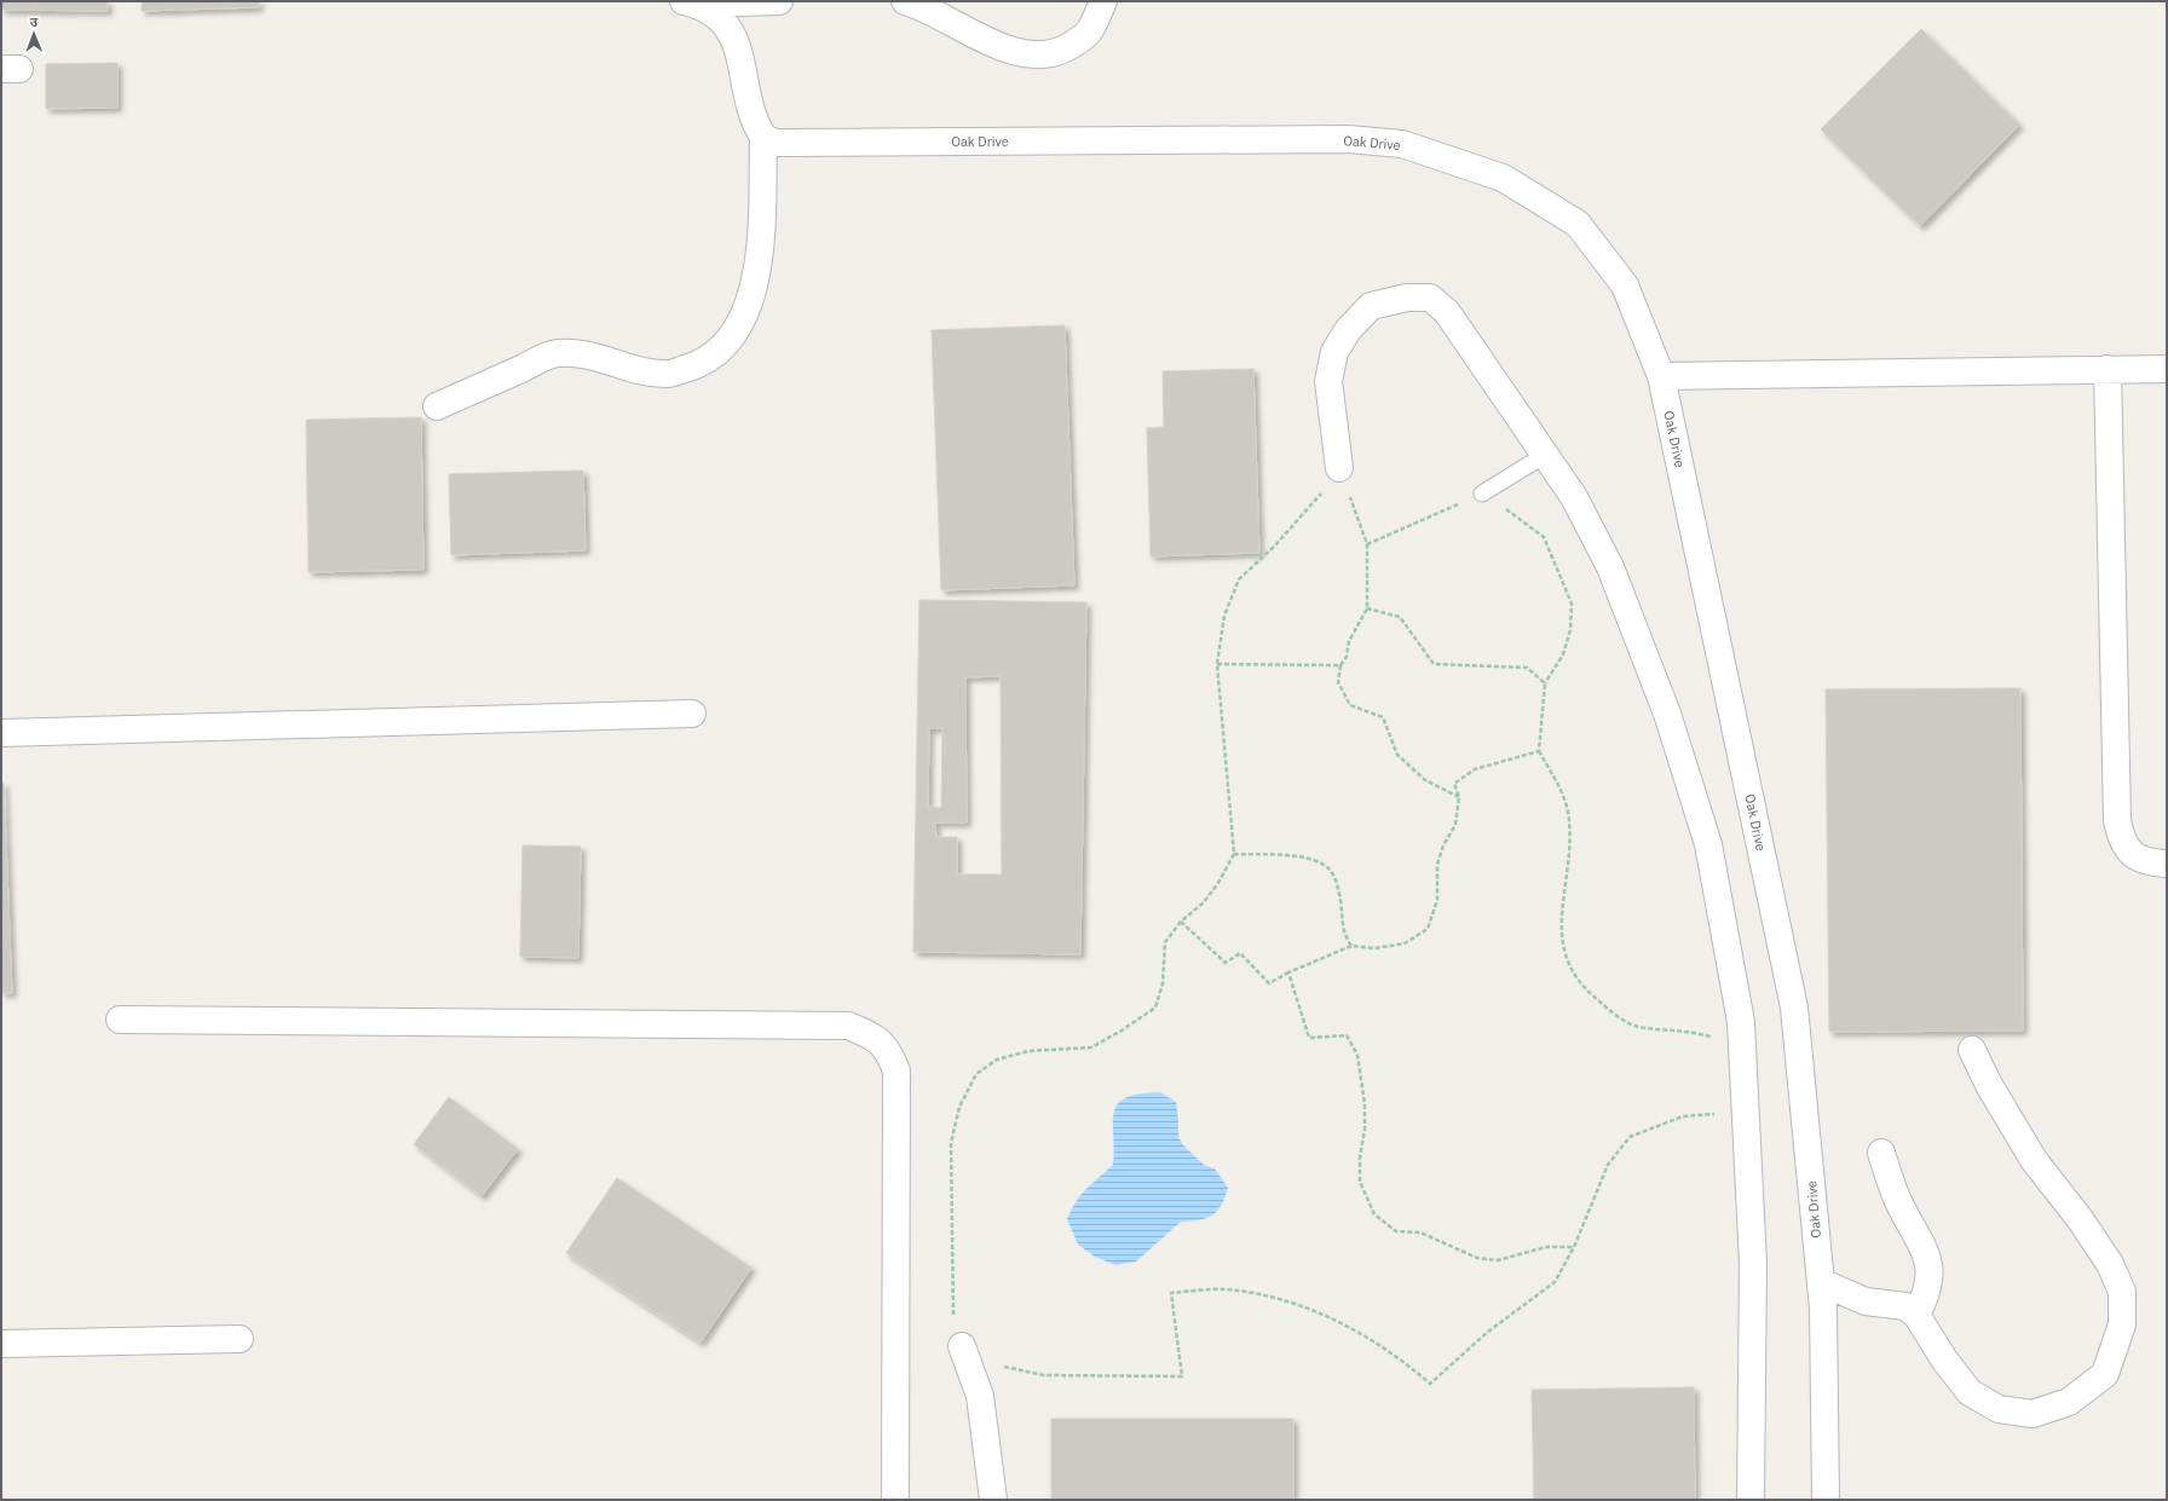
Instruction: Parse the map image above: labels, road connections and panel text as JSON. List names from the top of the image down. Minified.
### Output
{"streets":{"street":["Oak Drive"]},"north":"top"}
